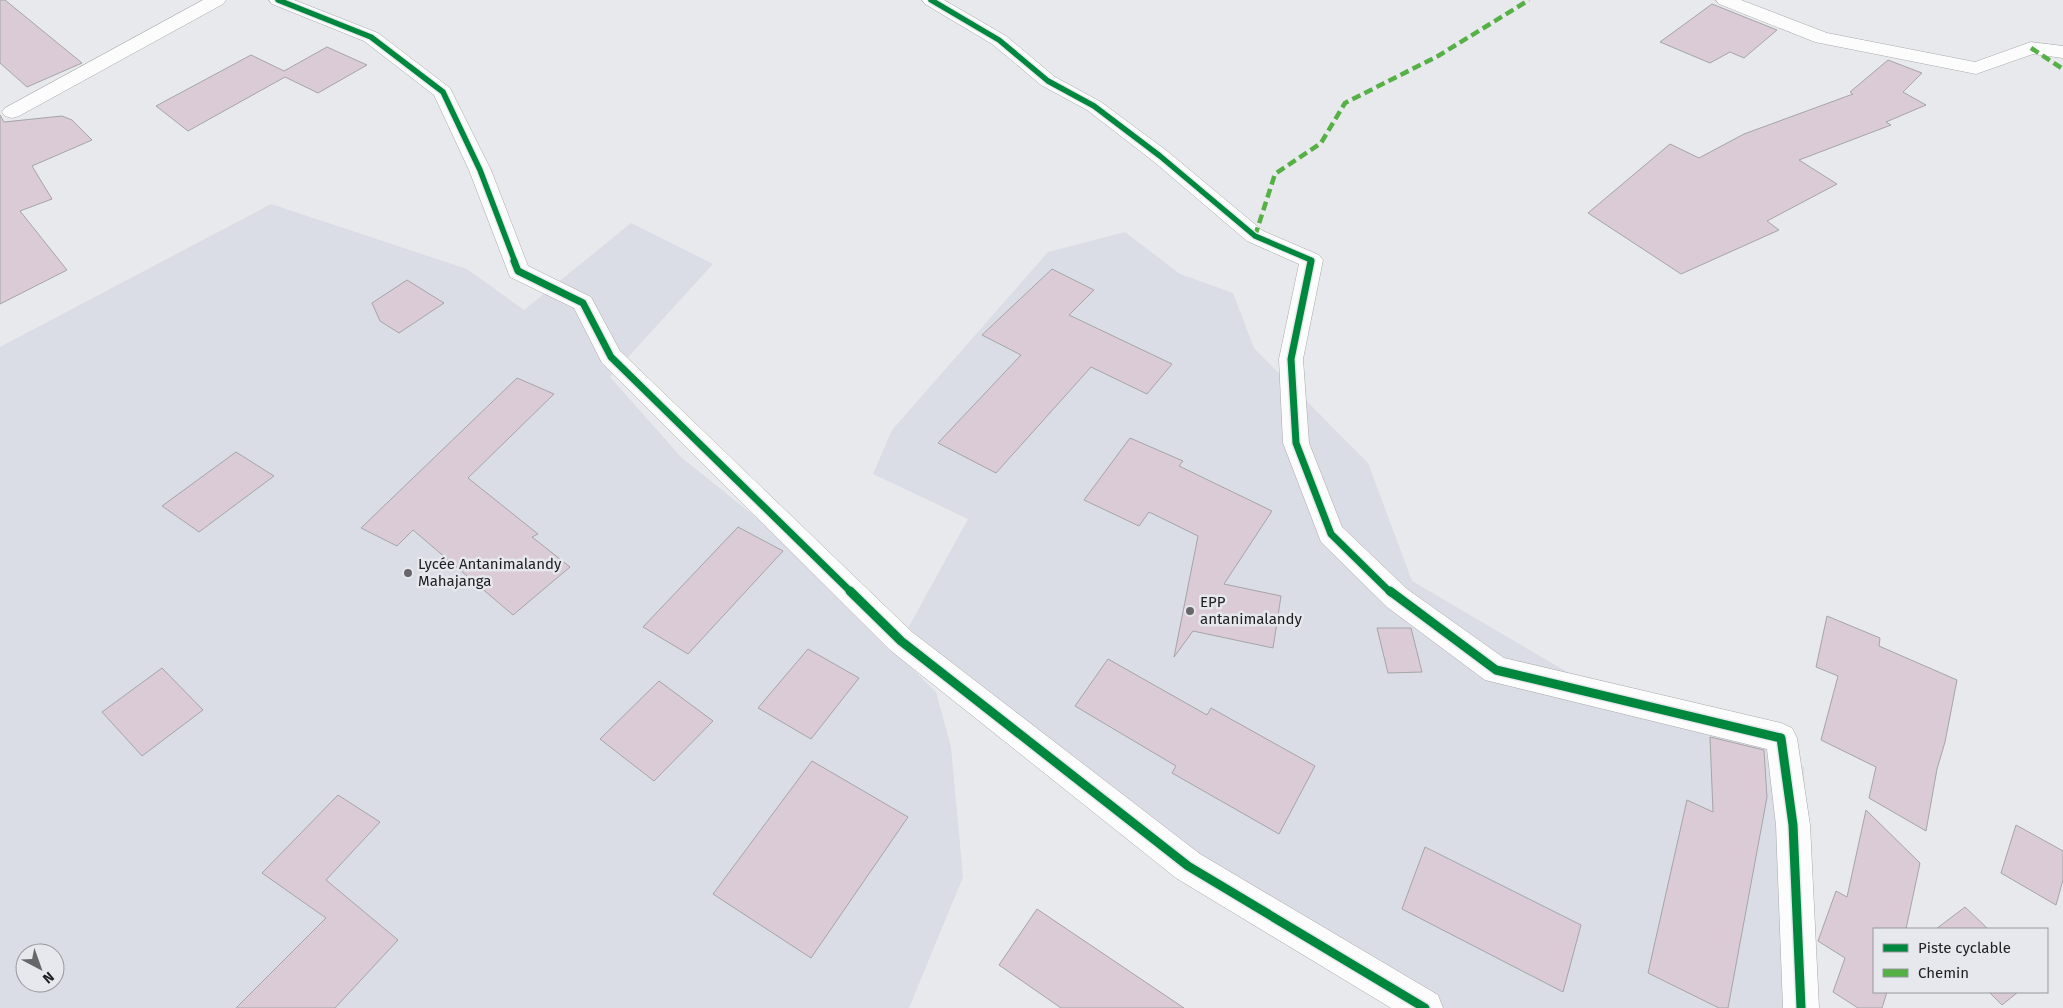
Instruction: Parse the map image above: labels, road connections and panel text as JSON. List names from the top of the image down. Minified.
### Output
{"places":["Lycée Antanimalandy Mahajanga","EPP antanimalandy"],"legend":["Piste cyclable","Chemin"],"north":"bottom right"}
